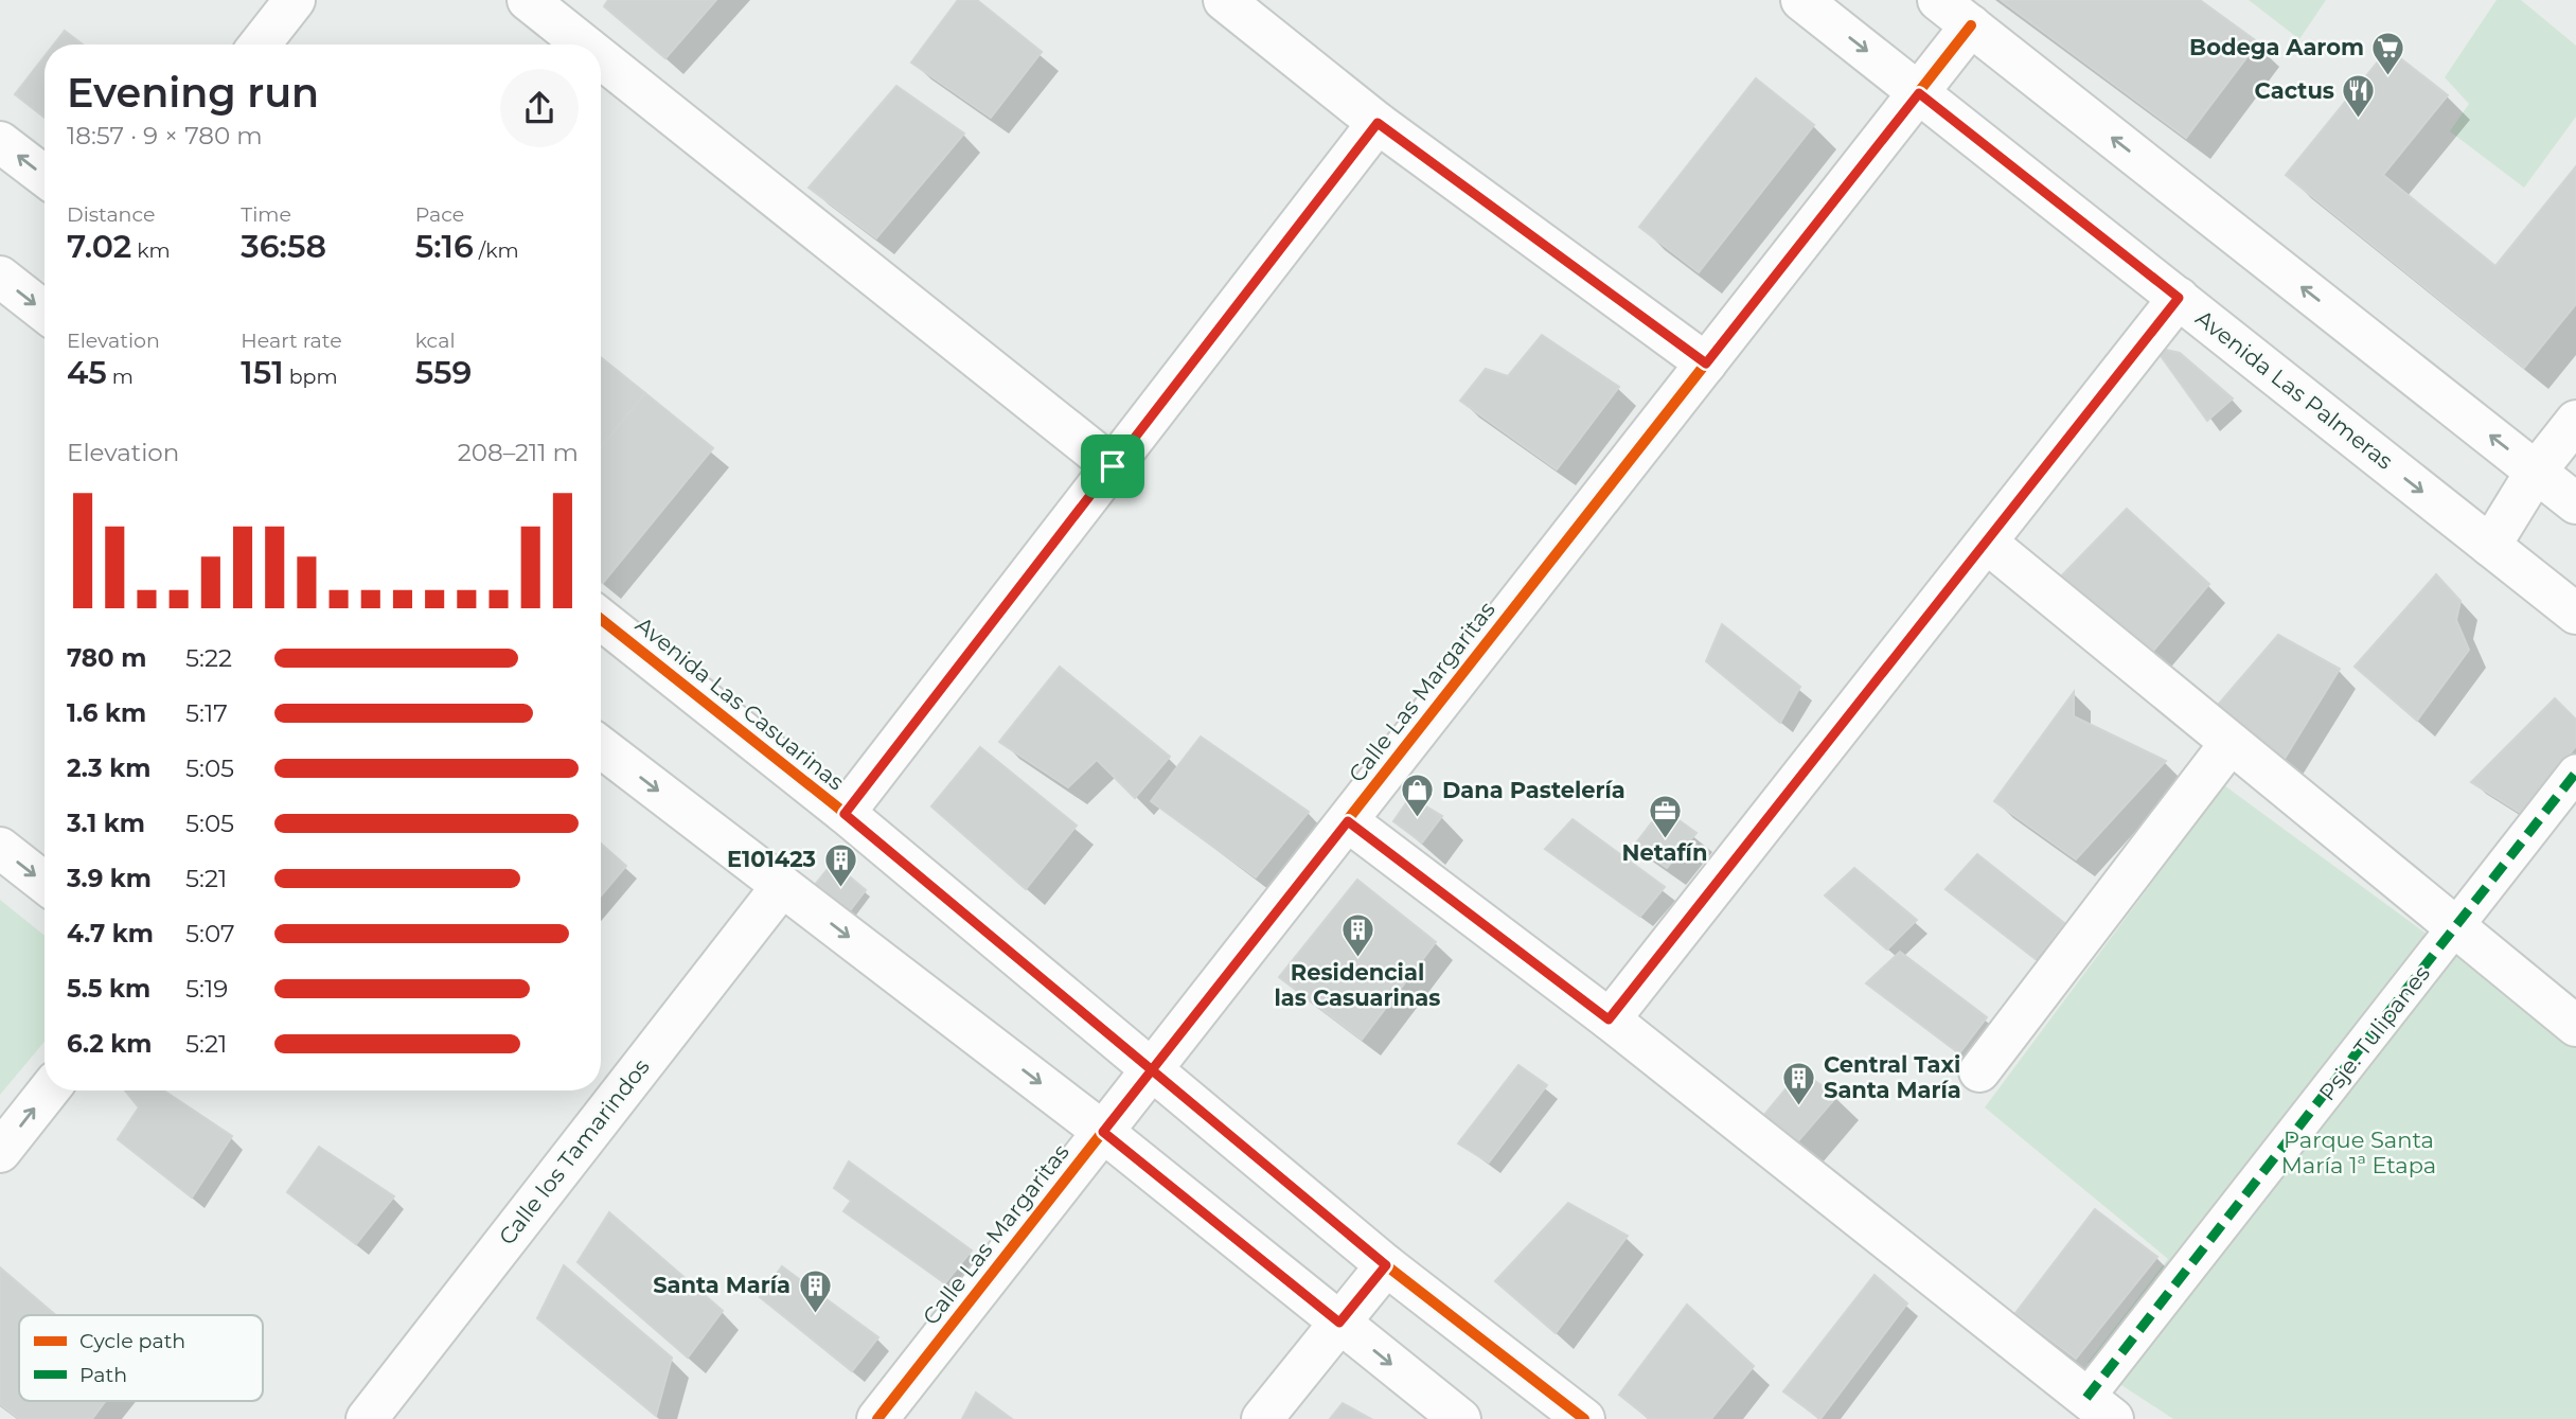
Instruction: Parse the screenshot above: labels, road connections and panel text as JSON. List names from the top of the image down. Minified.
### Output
{"streets":{"street":["Avenida Las Palmeras","Calle Las Margaritas","Avenida Las Casuarinas","Psje. Tulipanes","Calle los Tamarindos"]},"crossings":[["Avenida Las Palmeras","Calle Las Margaritas"],["Calle Las Margaritas","Avenida Las Casuarinas"]],"parks":["Parque Santa María 1ª Etapa"],"places":{"supermarket":["Bodega Aarom"],"restaurant":["Cactus"],"shop":["Dana Pastelería"],"office":["Netafín"],"building":["E101423","Residencial las Casuarinas","Central Taxi Santa María","Santa María"]},"legend":["Cycle path","Path"],"page":{"heading":["Evening run","18:57 · 9 × 780 m"],"stats":[["Distance","7.02 km"],["Time","36:58"],["Pace","5:16 /km"],["Elevation","45 m"],["Heart rate","151 bpm"],["kcal","559"]],"chart":["Elevation","208–211 m"],"list":[{"name":"780 m","note":"5:22"},{"name":"1.6 km","note":"5:17"},{"name":"2.3 km","note":"5:05"},{"name":"3.1 km","note":"5:05"},{"name":"3.9 km","note":"5:21"},{"name":"4.7 km","note":"5:07"},{"name":"5.5 km","note":"5:19"},{"name":"6.2 km","note":"5:21"}]}}
